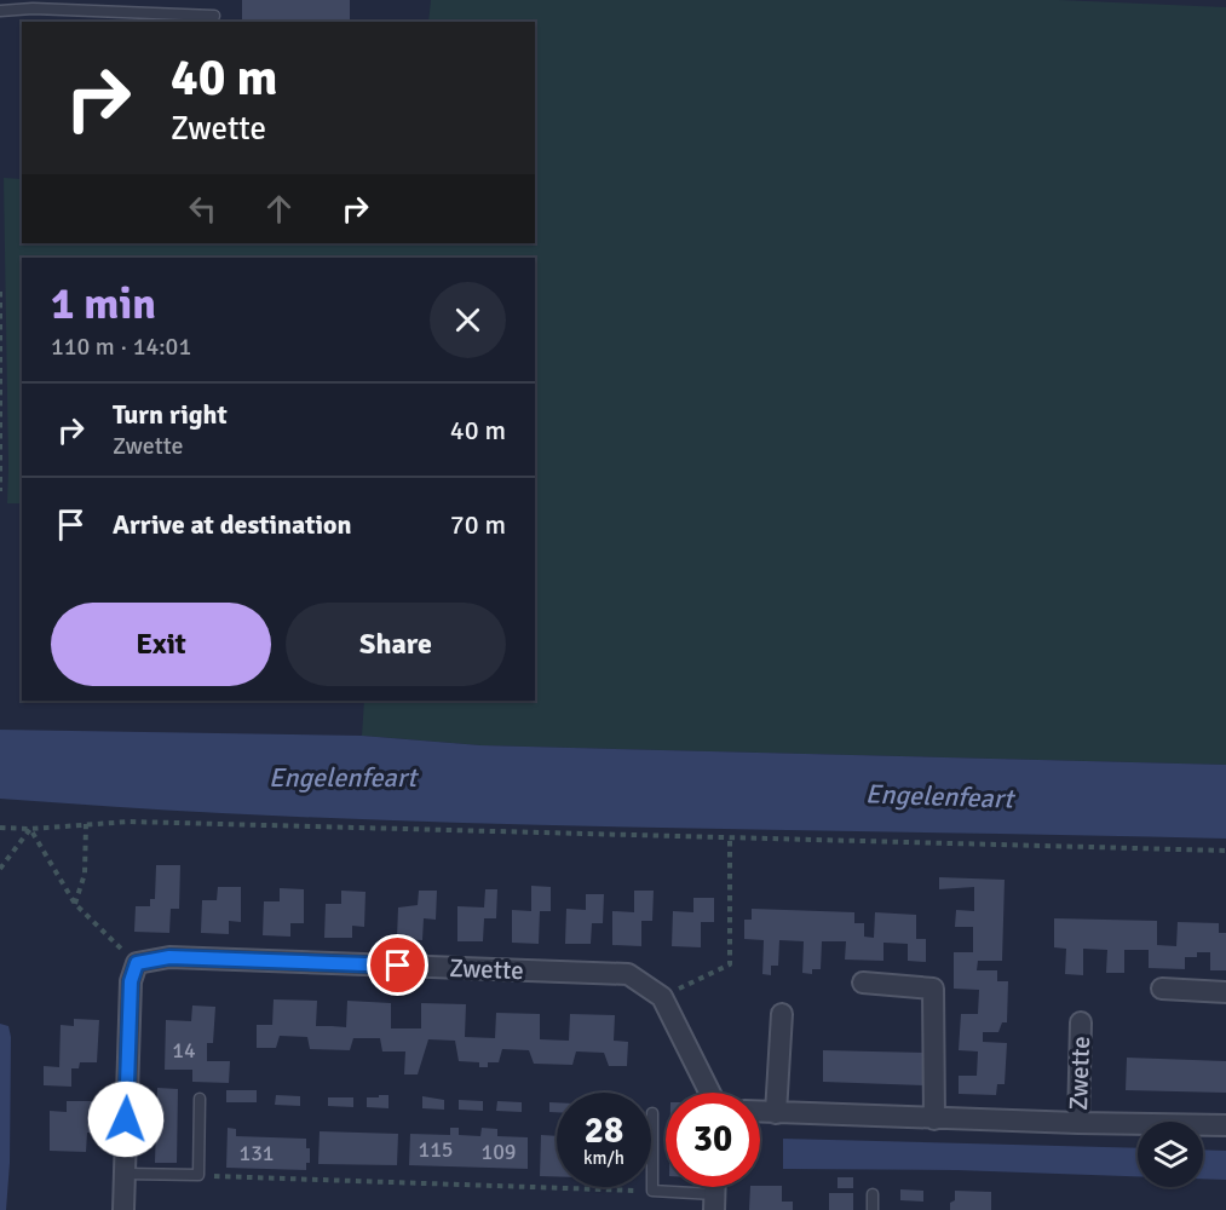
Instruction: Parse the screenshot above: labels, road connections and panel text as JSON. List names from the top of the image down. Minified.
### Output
{"streets":{"street":["Zwette"]},"water":["Engelenfeart"],"house_numbers":["14","115","109","131"],"page":{"turn":["40 m","Zwette"],"heading":["1 min","110 m · 14:01"],"list":[{"name":"Turn right","note":"Zwette","value":"40 m"},{"name":"Arrive at destination","value":"70 m"}],"buttons":["Exit","Share"],"speed":"28 km/h","limit":"30"}}
